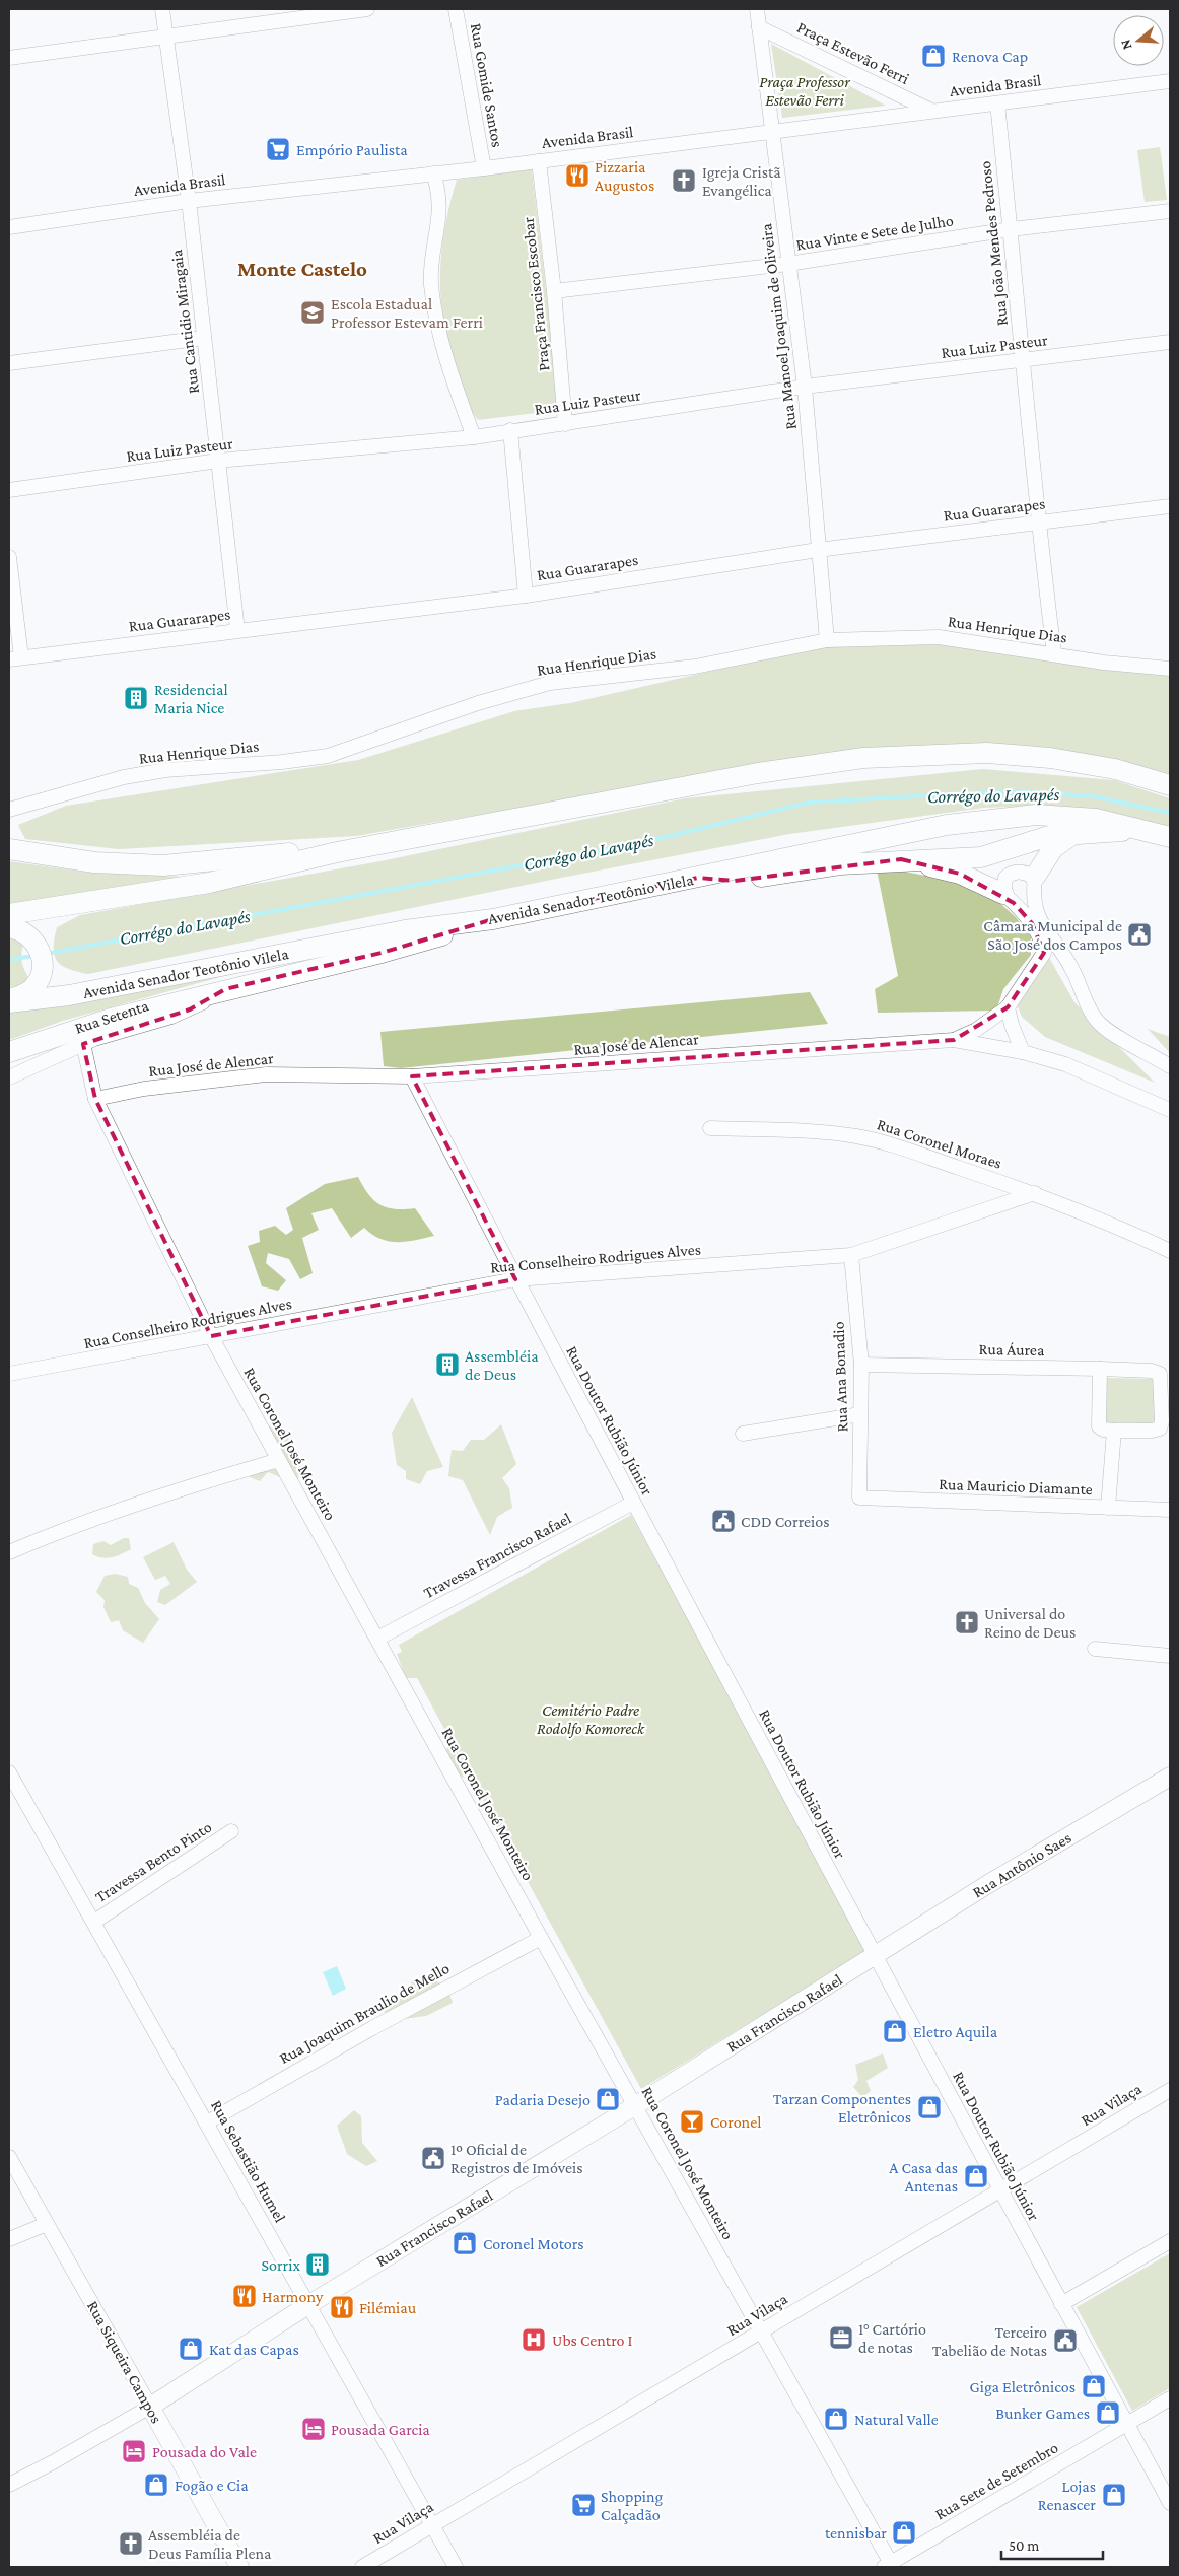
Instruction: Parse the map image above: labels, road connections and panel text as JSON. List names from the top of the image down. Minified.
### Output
{"streets":{"highway":["Avenida Senador Teotônio Vilela"],"main road":["Rua Antônio Saes","Rua Francisco Rafael","Rua Siqueira Campos"],"street":["Praça Estevão Ferri","Rua Gomide Santos","Avenida Brasil","Rua Vinte e Sete de Julho","Rua João Mendes Pedroso","Praça Francisco Escobar","Rua Cantidio Miragaia","Rua Manoel Joaquim de Oliveira","Rua Luiz Pasteur","Rua Guararapes","Rua Henrique Dias","Rua Setenta","Rua José de Alencar","Rua Coronel Moraes","Rua Conselheiro Rodrigues Alves","Rua Áurea","Rua Ana Bonadio","Rua Doutor Rubião Júnior","Rua Coronel José Monteiro","Rua Mauricio Diamante","Travessa Francisco Rafael","Travessa Bento Pinto","Rua Joaquim Braulio de Mello","Rua Vilaça","Rua Sebastião Humel","Rua Sete de Setembro"]},"crossings":[["Praça Estevão Ferri","Avenida Brasil"],["Praça Estevão Ferri","Rua Manoel Joaquim de Oliveira"],["Rua Gomide Santos","Avenida Brasil"],["Avenida Brasil","Rua João Mendes Pedroso"],["Avenida Brasil","Praça Francisco Escobar"],["Avenida Brasil","Rua Cantidio Miragaia"],["Avenida Brasil","Rua Manoel Joaquim de Oliveira"],["Rua Vinte e Sete de Julho","Rua João Mendes Pedroso"],["Rua Vinte e Sete de Julho","Praça Francisco Escobar"],["Rua Vinte e Sete de Julho","Rua Manoel Joaquim de Oliveira"],["Rua João Mendes Pedroso","Rua Luiz Pasteur"],["Rua João Mendes Pedroso","Rua Guararapes"],["Rua João Mendes Pedroso","Rua Henrique Dias"],["Praça Francisco Escobar","Rua Luiz Pasteur"],["Rua Cantidio Miragaia","Rua Luiz Pasteur"],["Rua Cantidio Miragaia","Rua Guararapes"],["Rua Manoel Joaquim de Oliveira","Rua Luiz Pasteur"],["Rua Manoel Joaquim de Oliveira","Rua Guararapes"],["Rua Manoel Joaquim de Oliveira","Rua Henrique Dias"],["Rua Setenta","Rua Coronel José Monteiro"],["Rua José de Alencar","Rua Doutor Rubião Júnior"],["Rua José de Alencar","Rua Coronel José Monteiro"],["Rua Coronel Moraes","Rua Conselheiro Rodrigues Alves"],["Rua Conselheiro Rodrigues Alves","Rua Ana Bonadio"],["Rua Conselheiro Rodrigues Alves","Rua Doutor Rubião Júnior"],["Rua Conselheiro Rodrigues Alves","Rua Coronel José Monteiro"],["Rua Áurea","Rua Ana Bonadio"],["Rua Ana Bonadio","Rua Mauricio Diamante"],["Rua Doutor Rubião Júnior","Travessa Francisco Rafael"],["Rua Doutor Rubião Júnior","Rua Antônio Saes"],["Rua Doutor Rubião Júnior","Rua Francisco Rafael"],["Rua Doutor Rubião Júnior","Rua Vilaça"],["Rua Doutor Rubião Júnior","Rua Sete de Setembro"],["Rua Coronel José Monteiro","Travessa Francisco Rafael"],["Rua Coronel José Monteiro","Rua Joaquim Braulio de Mello"],["Rua Coronel José Monteiro","Rua Francisco Rafael"],["Rua Coronel José Monteiro","Rua Vilaça"],["Rua Coronel José Monteiro","Rua Sete de Setembro"],["Travessa Bento Pinto","Rua Sebastião Humel"],["Rua Antônio Saes","Rua Francisco Rafael"],["Rua Joaquim Braulio de Mello","Rua Sebastião Humel"],["Rua Francisco Rafael","Rua Sebastião Humel"],["Rua Francisco Rafael","Rua Siqueira Campos"],["Rua Vilaça","Rua Sebastião Humel"]],"districts":["Monte Castelo"],"water":["Corrégo do Lavapés"],"parks":["Praça Professor Estevão Ferri","Cemitério Padre Rodolfo Komoreck"],"places":{"shop":["Renova Cap","Eletro Aquila","Padaria Desejo","Tarzan Componentes Eletrônicos","A Casa das Antenas","Coronel Motors","Kat das Capas","Giga Eletrônicos","Bunker Games","Natural Valle","Fogão e Cia","Lojas Renascer","tennisbar"],"supermarket":["Empório Paulista","Shopping Calçadão"],"restaurant":["Pizzaria Augustos","Harmony","Filémiau"],"church":["Igreja Cristã Evangélica","Universal do Reino de Deus","Assembléia de Deus Família Plena"],"school or university":["Escola Estadual Professor Estevam Ferri"],"building":["Residencial Maria Nice","Assembléia de Deus","Sorrix"],"public building":["Câmara Municipal de São José dos Campos","CDD Correios","1º Oficial de Registros de Imóveis","Terceiro Tabelião de Notas"],"bar":["Coronel"],"office":["1° Cartório de notas"],"hospital":["Ubs Centro I"],"hotel":["Pousada Garcia","Pousada do Vale"]},"scale_bar":"50 m","north":"left"}
